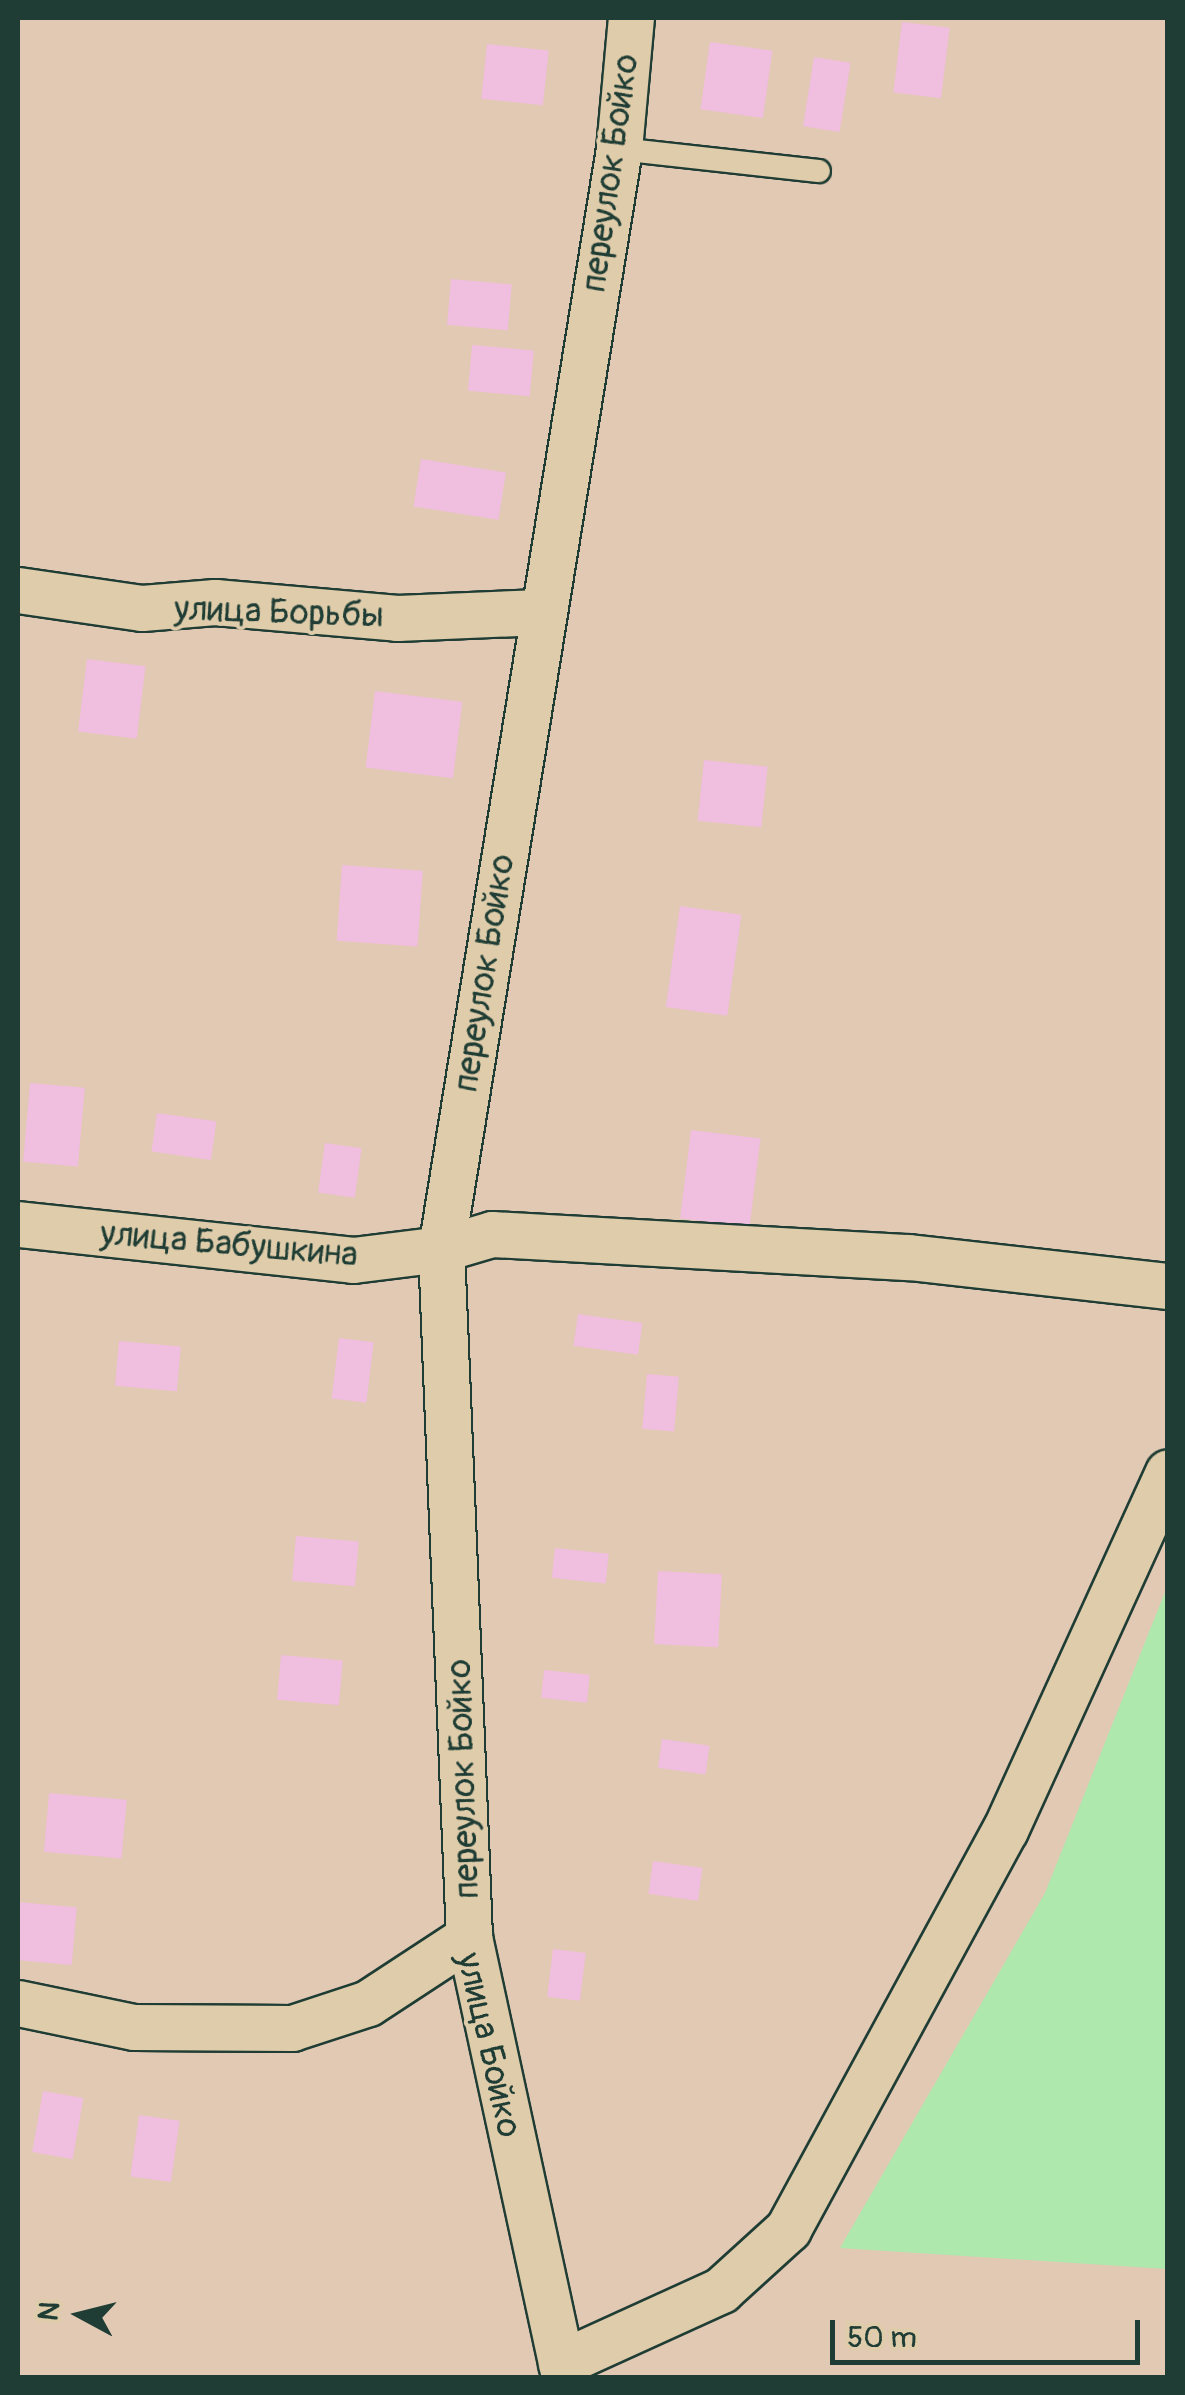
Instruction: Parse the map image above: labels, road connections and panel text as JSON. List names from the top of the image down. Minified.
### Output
{"streets":{"street":["переулок Бойко","улица Борьбы","улица Бабушкина","улица Бойко"]},"crossings":[["переулок Бойко","улица Борьбы"],["переулок Бойко","улица Бабушкина"],["переулок Бойко","улица Бойко"]],"scale_bar":"50 m","north":"left"}
